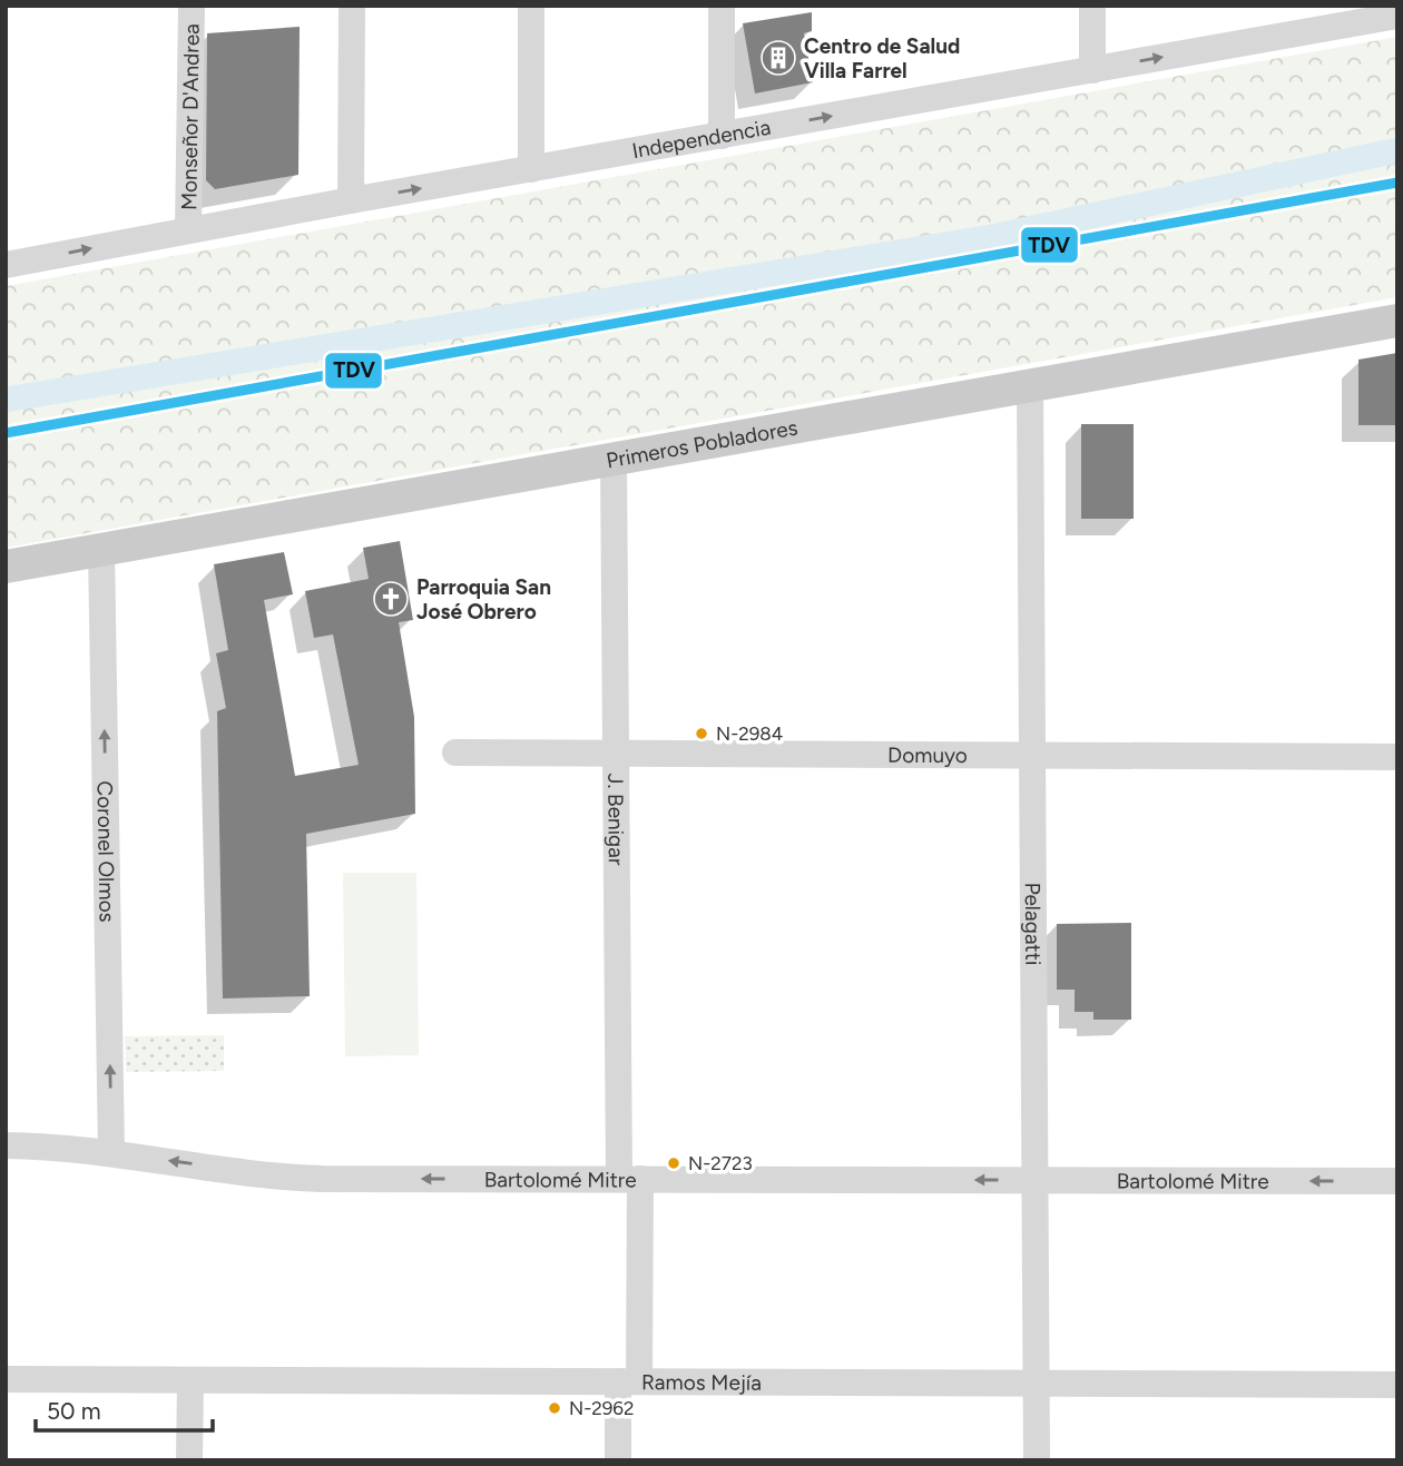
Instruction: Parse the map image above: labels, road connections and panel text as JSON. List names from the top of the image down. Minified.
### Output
{"streets":{"main road":["Primeros Pobladores"],"street":["Monseñor D'Andrea","Independencia","Domuyo","J. Benigar","Coronel Olmos","Pelagatti","Bartolomé Mitre","Ramos Mejía"]},"crossings":[["Monseñor D'Andrea","Independencia"],["Primeros Pobladores","J. Benigar"],["Primeros Pobladores","Coronel Olmos"],["Primeros Pobladores","Pelagatti"],["Domuyo","J. Benigar"],["Domuyo","Pelagatti"],["J. Benigar","Bartolomé Mitre"],["J. Benigar","Ramos Mejía"],["Coronel Olmos","Bartolomé Mitre"],["Pelagatti","Bartolomé Mitre"],["Pelagatti","Ramos Mejía"]],"one_way":["Independencia","Coronel Olmos","Bartolomé Mitre"],"places":{"building":["Centro de Salud Villa Farrel"],"church":["Parroquia San José Obrero"],"other":["N-2984","N-2723","N-2962"]},"lines":["transit line TDV"],"scale_bar":"50 m"}
